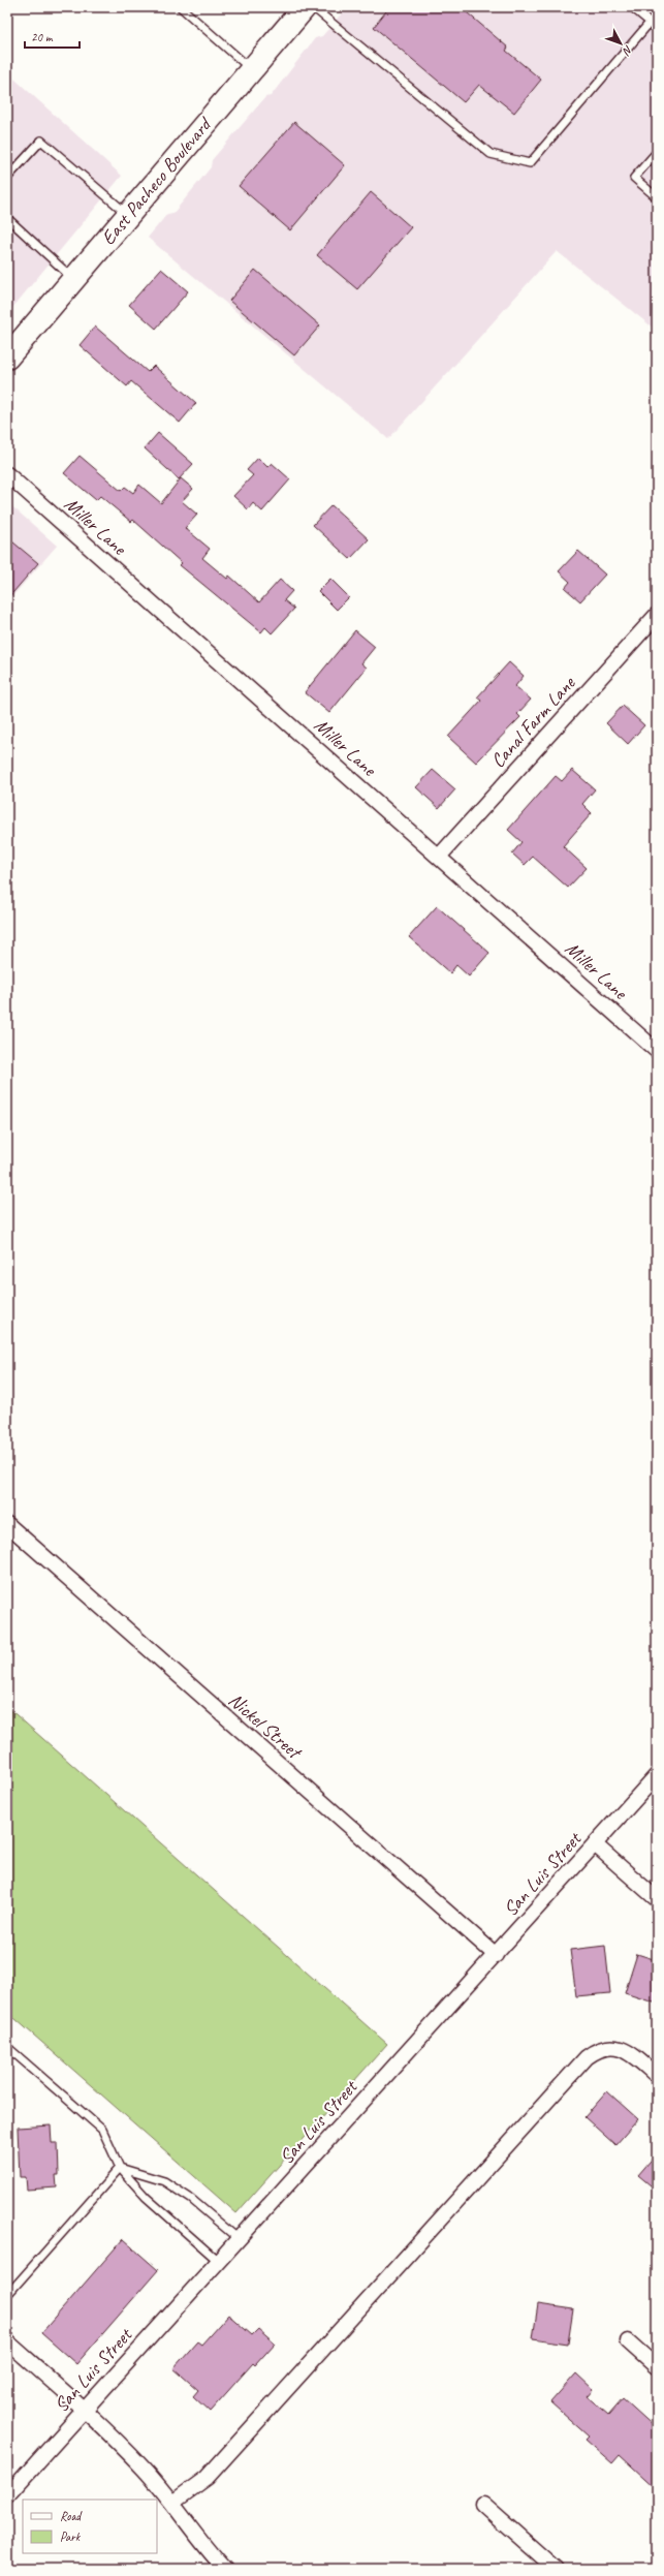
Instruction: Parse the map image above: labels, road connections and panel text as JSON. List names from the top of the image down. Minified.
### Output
{"streets":{"highway":["East Pacheco Boulevard"],"street":["Miller Lane","Canal Farm Lane","Nickel Street","San Luis Street"]},"crossings":[["Miller Lane","Canal Farm Lane"],["Nickel Street","San Luis Street"]],"legend":["Road","Park"],"scale_bar":"20 m","north":"bottom right"}
